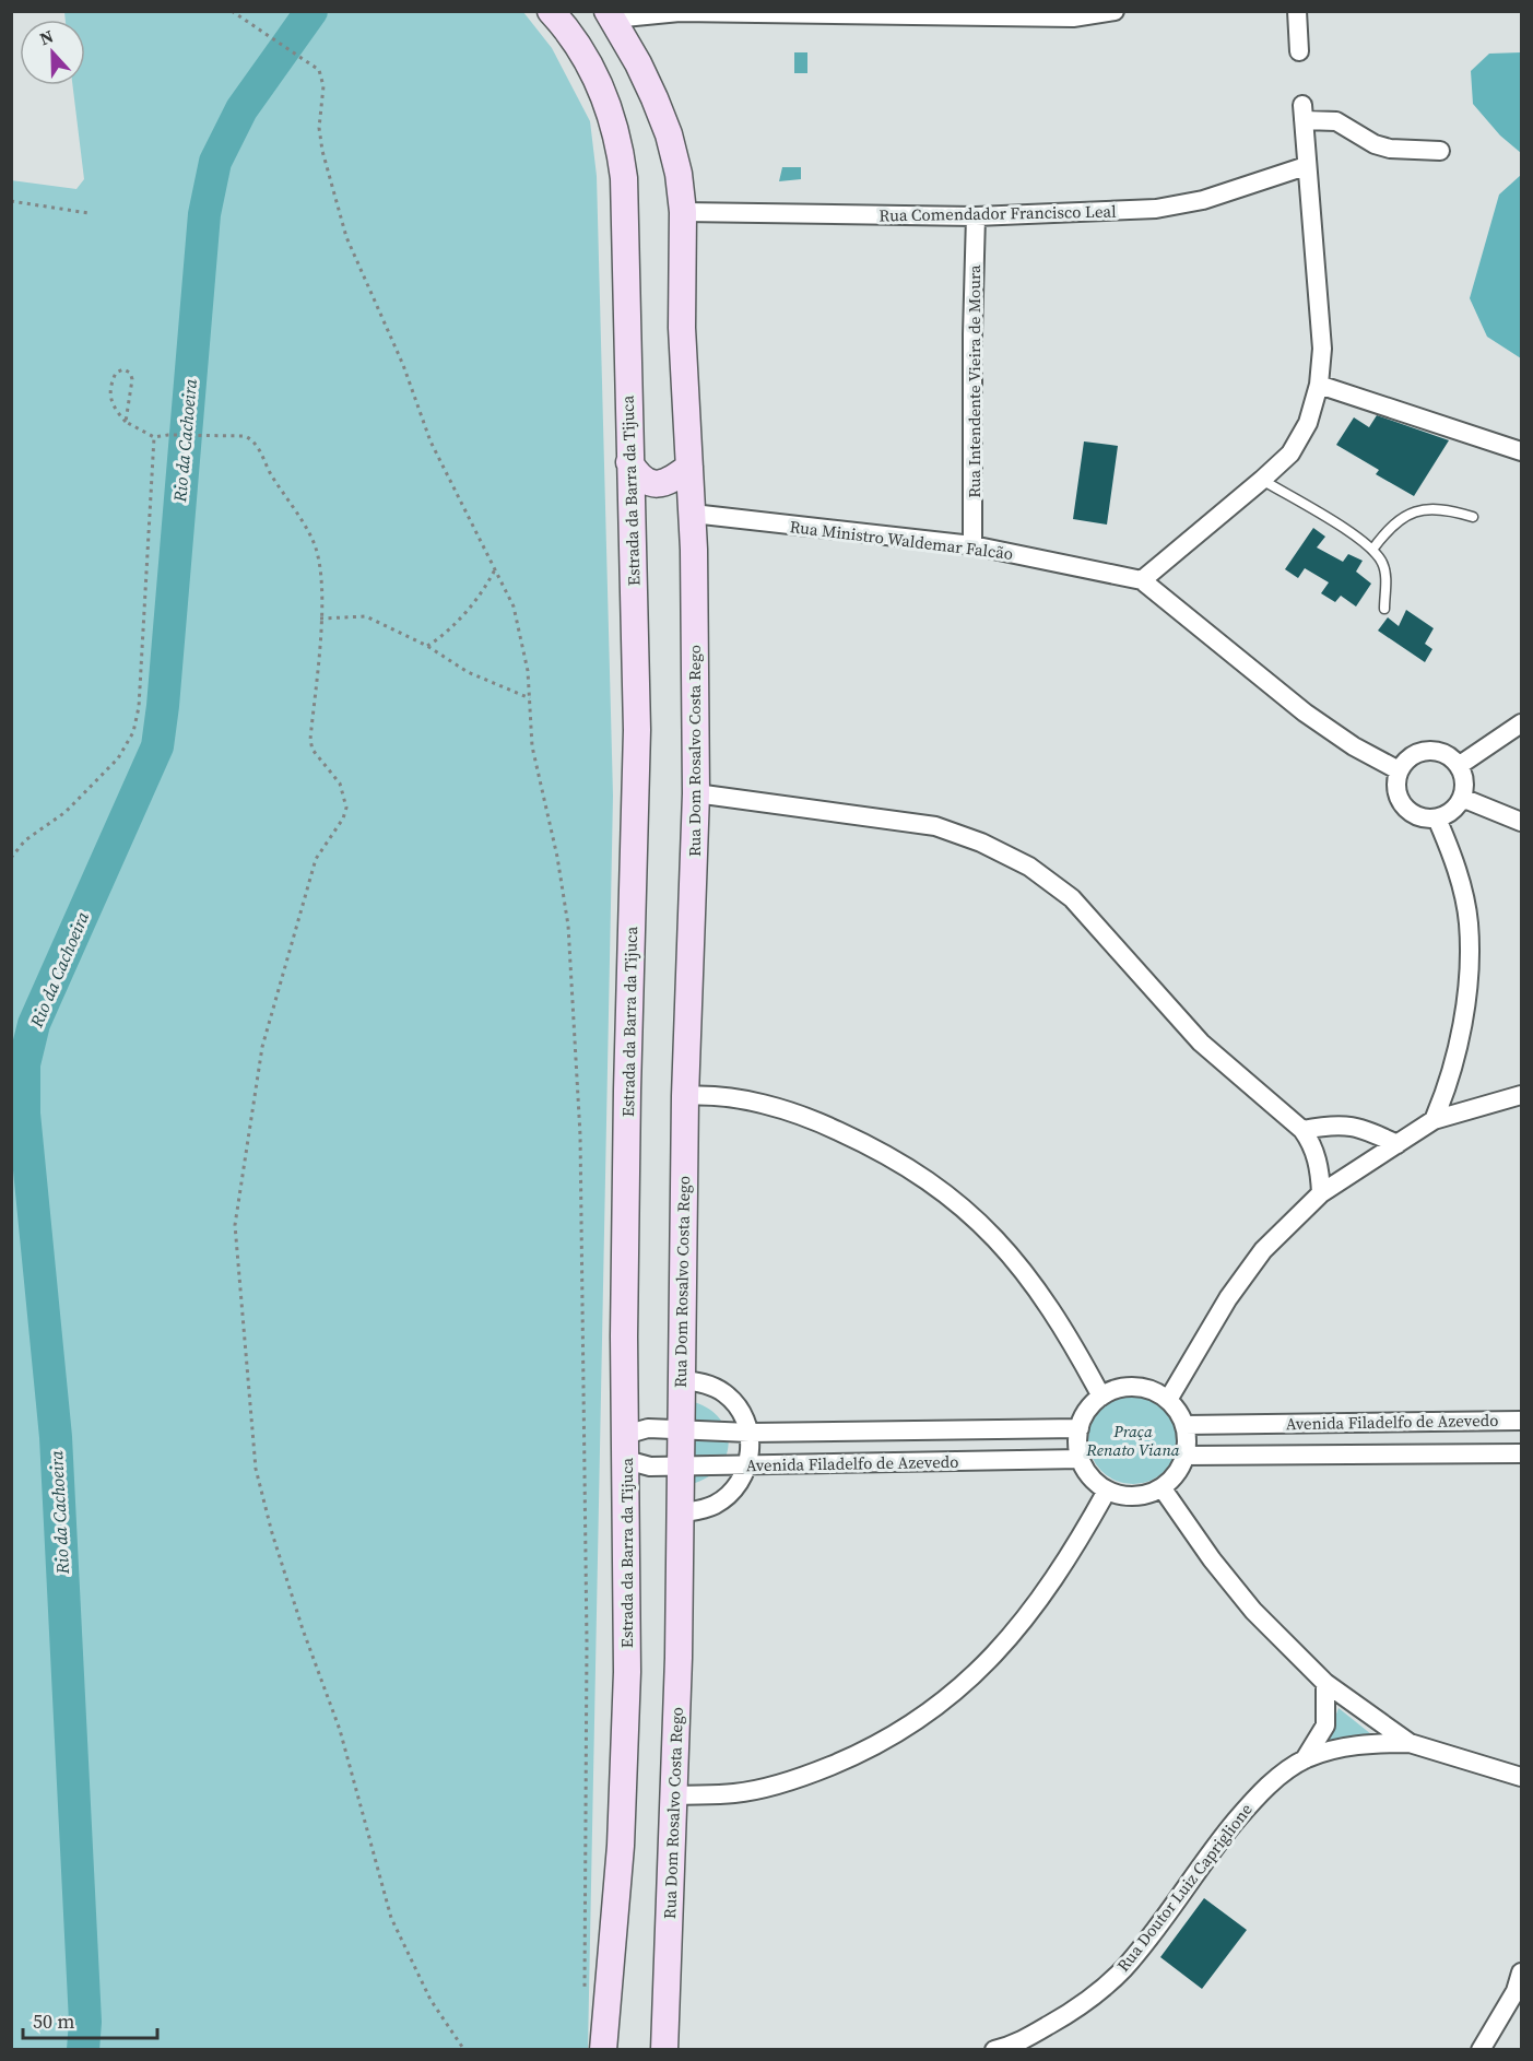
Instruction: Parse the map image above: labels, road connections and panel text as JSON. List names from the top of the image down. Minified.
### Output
{"streets":{"main road":["Estrada da Barra da Tijuca","Rua Dom Rosalvo Costa Rego"],"street":["Rua Comendador Francisco Leal","Rua Intendente Vieira de Moura","Rua Ministro Waldemar Falcão","Avenida Filadelfo de Azevedo","Rua Doutor Luiz Capriglione"]},"crossings":[["Rua Comendador Francisco Leal","Rua Intendente Vieira de Moura"],["Rua Intendente Vieira de Moura","Rua Ministro Waldemar Falcão"],["Estrada da Barra da Tijuca","Avenida Filadelfo de Azevedo"],["Rua Ministro Waldemar Falcão","Rua Dom Rosalvo Costa Rego"],["Rua Dom Rosalvo Costa Rego","Avenida Filadelfo de Azevedo"]],"water":["Rio da Cachoeira"],"parks":["Praça Renato Viana"],"scale_bar":"50 m","north":"top"}
